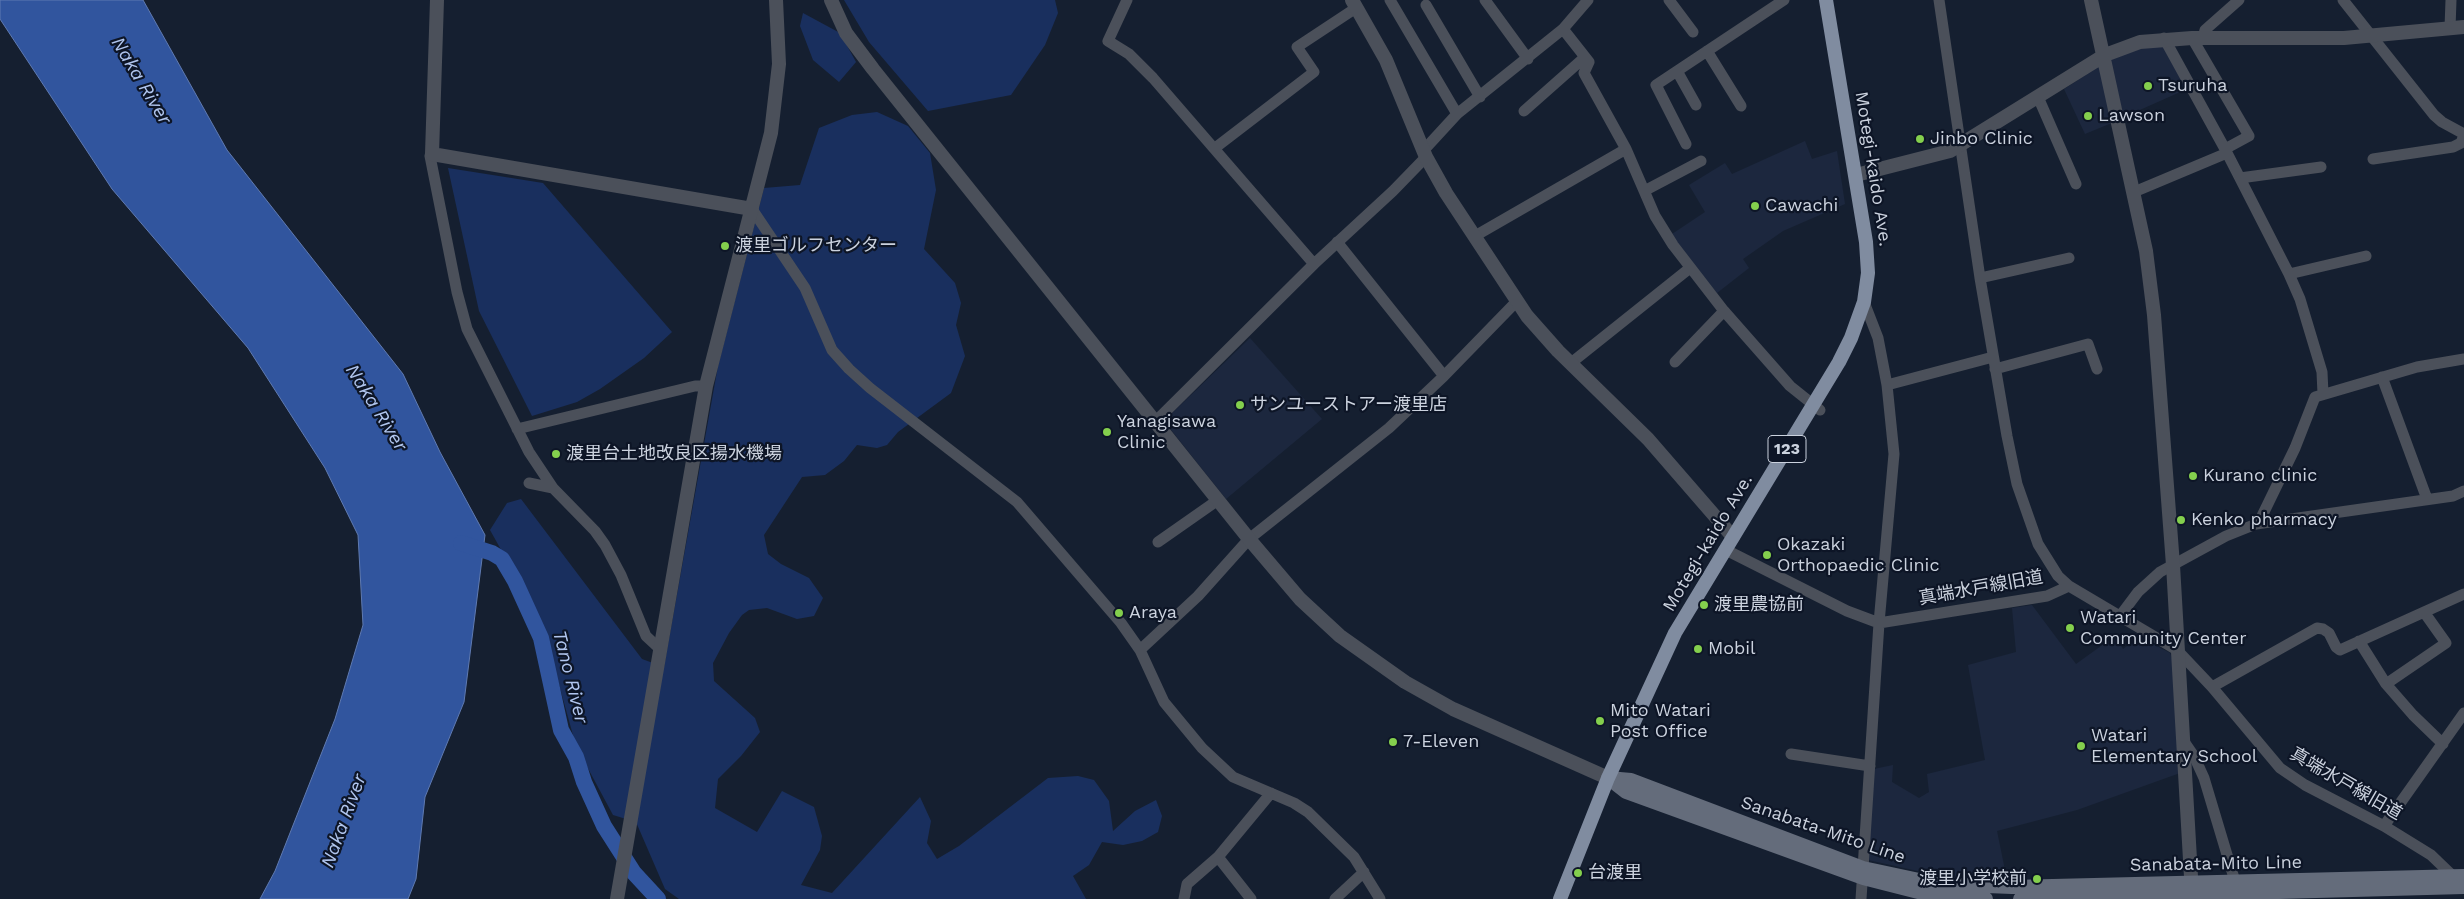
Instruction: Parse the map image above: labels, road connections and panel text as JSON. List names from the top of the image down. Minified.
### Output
{"streets":{"highway":["Motegi-kaido Ave.","123"],"main road":["Sanabata-Mito Line"],"street":["真端水戸線旧道"]},"crossings":[["Motegi-kaido Ave.","真端水戸線旧道"],["Motegi-kaido Ave.","Sanabata-Mito Line"],["真端水戸線旧道","Sanabata-Mito Line"]],"water":["Naka River","Tano River"],"places":["Tsuruha","Lawson","Jinbo Clinic","Cawachi","渡里ゴルフセンター","サンユーストアー渡里店","Yanagisawa Clinic","渡里台土地改良区揚水機場","Kurano clinic","Kenko pharmacy","Okazaki Orthopaedic Clinic","渡里農協前","Araya","Watari Community Center","Mobil","Mito Watari Post Office","7-Eleven","Watari Elementary School","台渡里","渡里小学校前"]}
